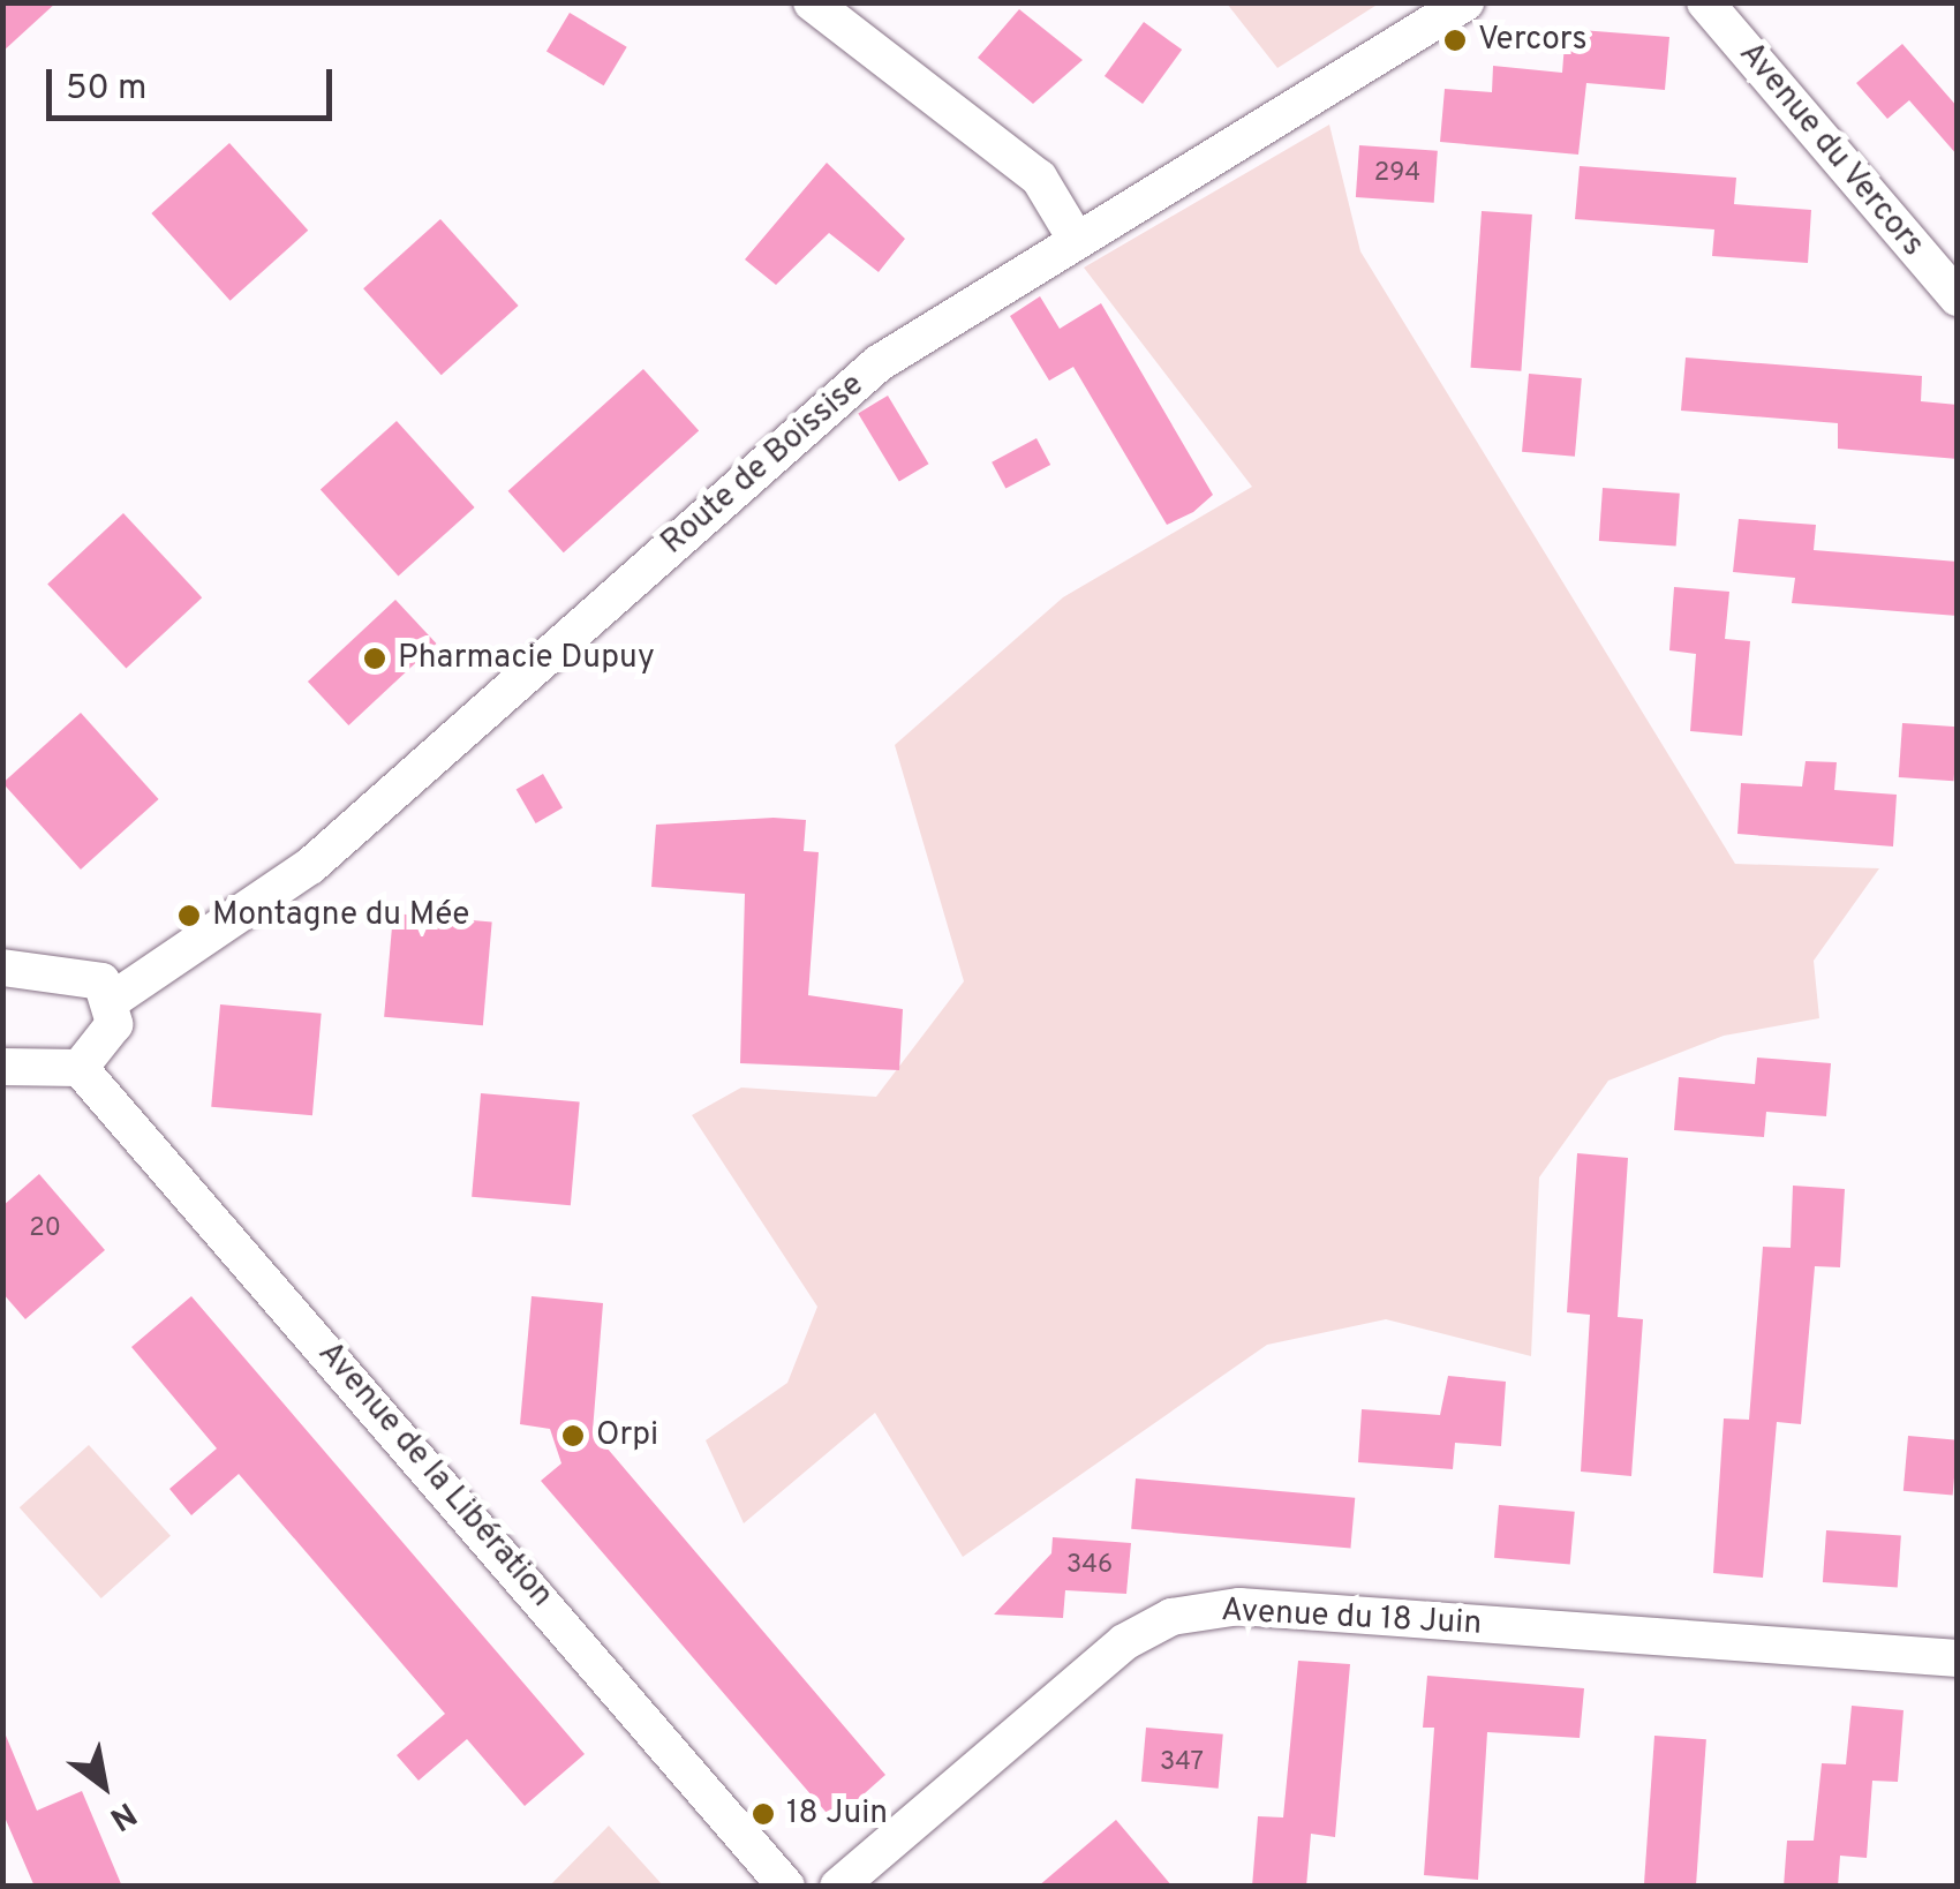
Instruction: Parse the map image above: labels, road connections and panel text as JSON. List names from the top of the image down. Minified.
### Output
{"streets":{"street":["Avenue du Vercors","Route de Boissise","Avenue de la Libération","Avenue du 18 Juin"]},"places":["Vercors","Pharmacie Dupuy","Montagne du Mée","Orpi","18 Juin"],"house_numbers":["294","20","346","347"],"scale_bar":"50 m","north":"bottom right"}
